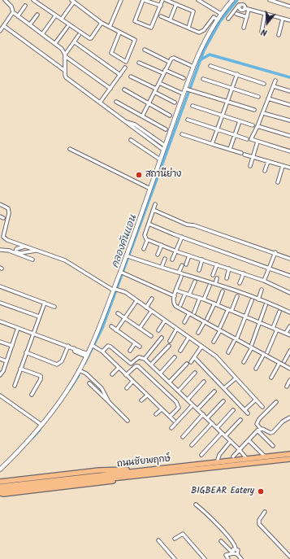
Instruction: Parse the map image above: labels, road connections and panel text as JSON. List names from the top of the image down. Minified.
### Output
{"streets":{"main road":["ถนนชัยพฤกษ์"]},"water":["คลองคันแอน"],"places":["สถานีย่าง","BIGBEAR Eatery"],"north":"bottom"}
